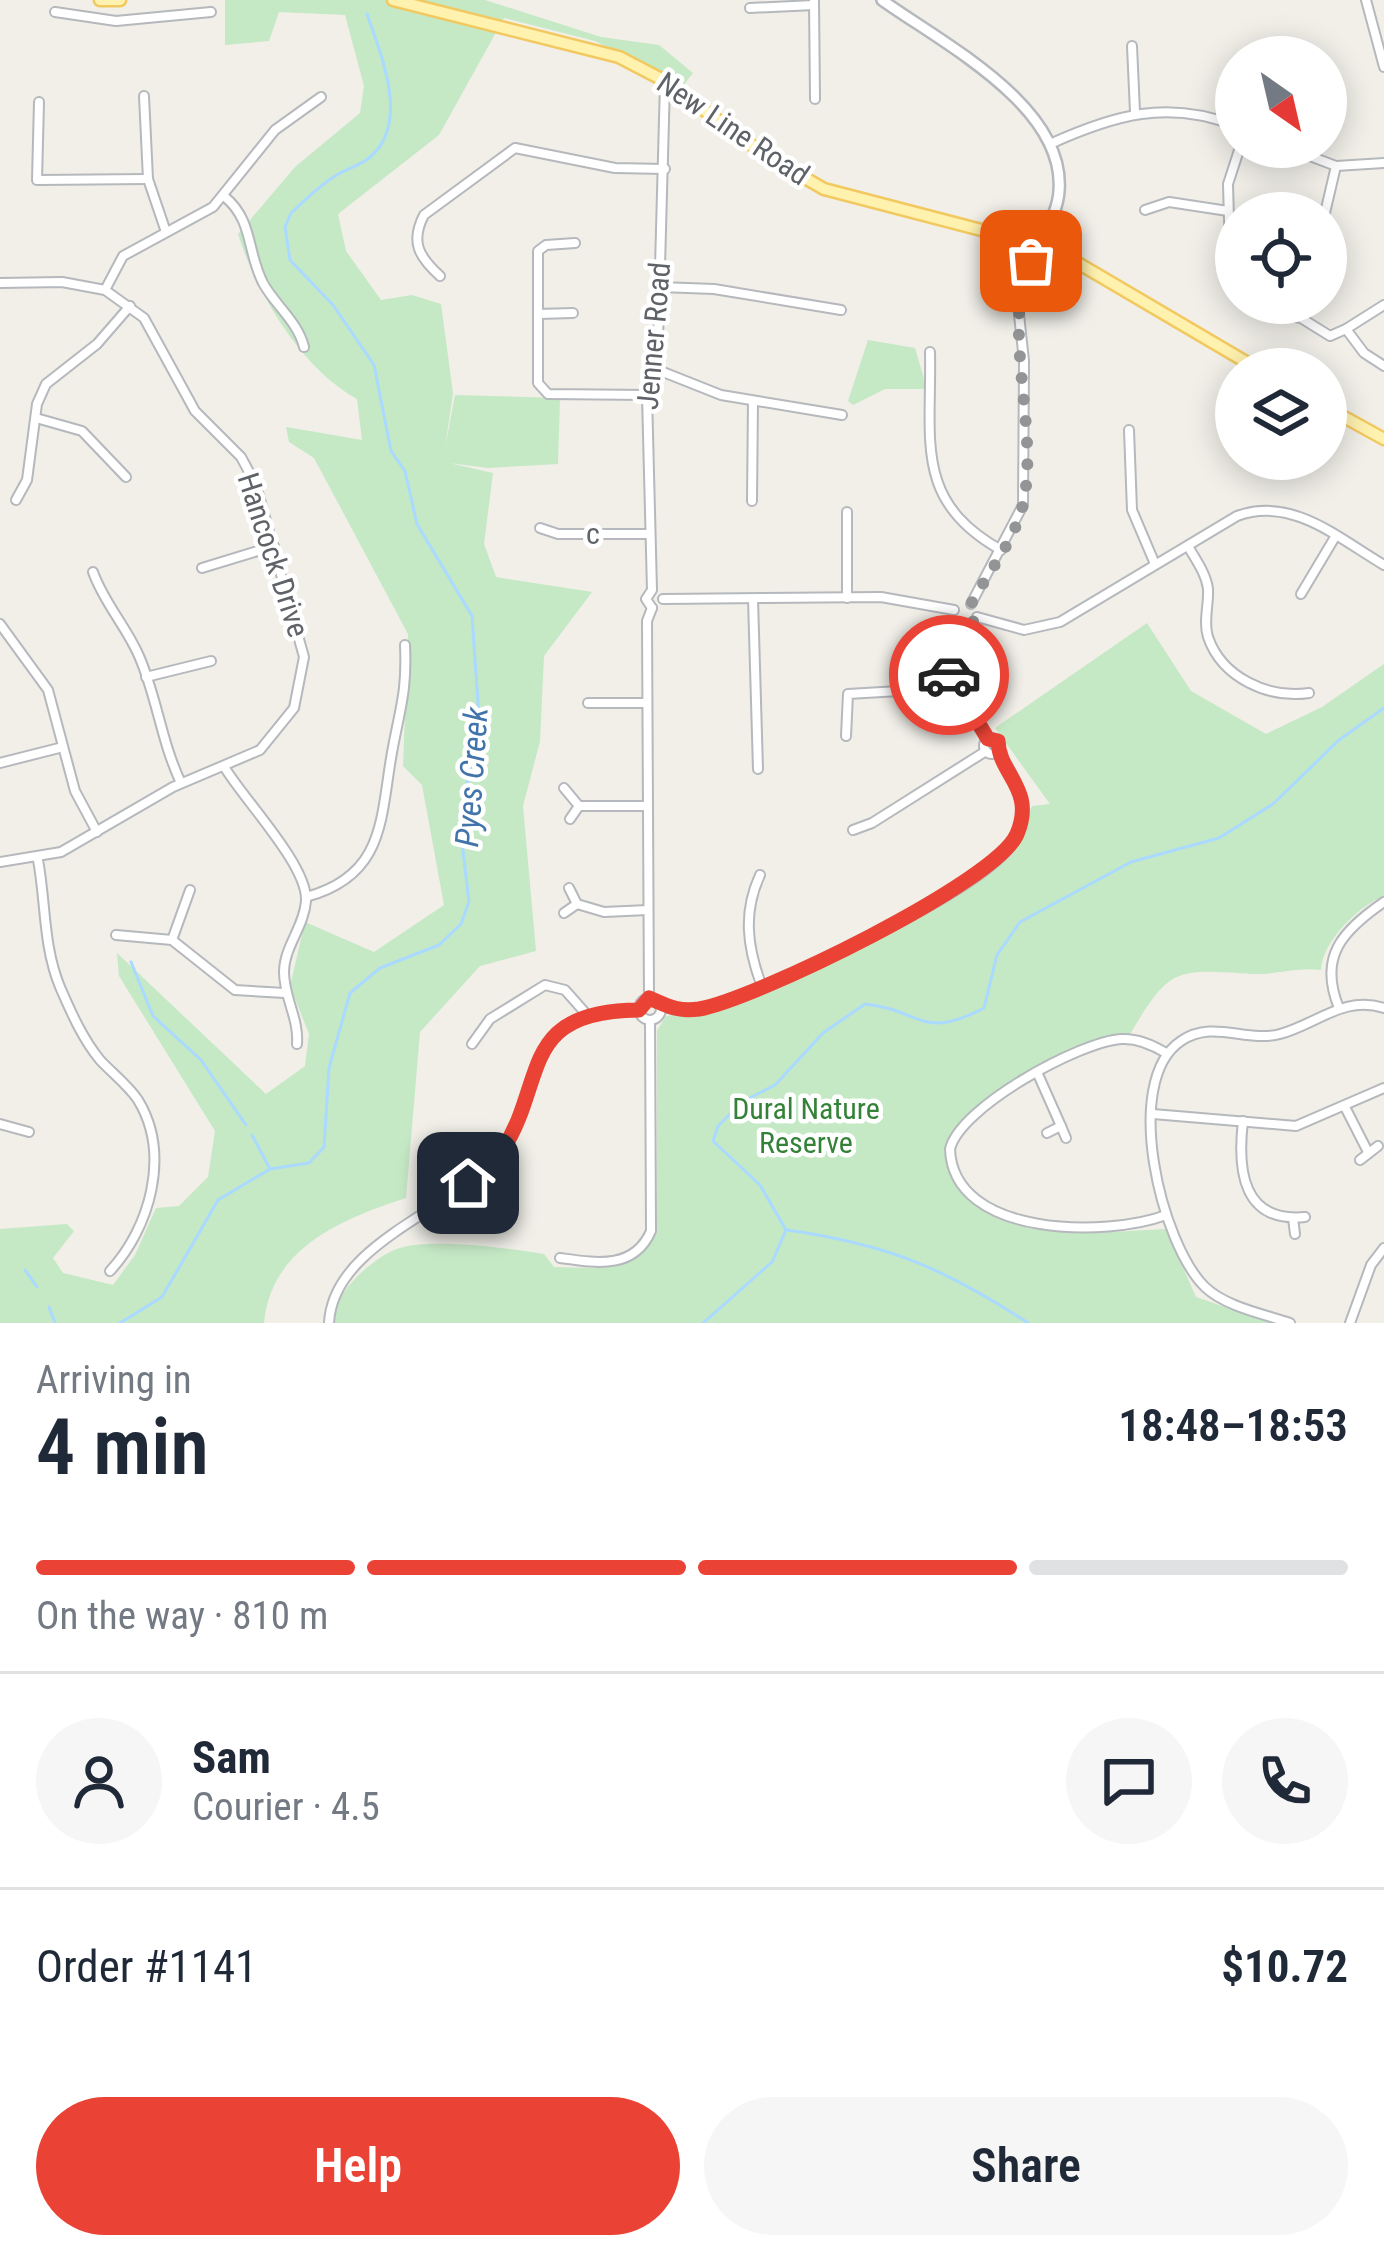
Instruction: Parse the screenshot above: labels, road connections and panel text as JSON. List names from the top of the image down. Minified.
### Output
{"streets":{"main road":["New Line Road"],"street":["Jenner Road","c","Hancock Drive"]},"crossings":[["New Line Road","Jenner Road"],["Jenner Road","c"]],"water":["Pyes Creek"],"parks":["Dural Nature Reserve"],"north":"bottom right","page":{"heading":["4 min","Arriving in","18:48–18:53"],"panel":["Sam","Courier · 4.5","Order #1141","$10.72"],"bar":"On the way · 810 m","buttons":["Help","Share"]}}
